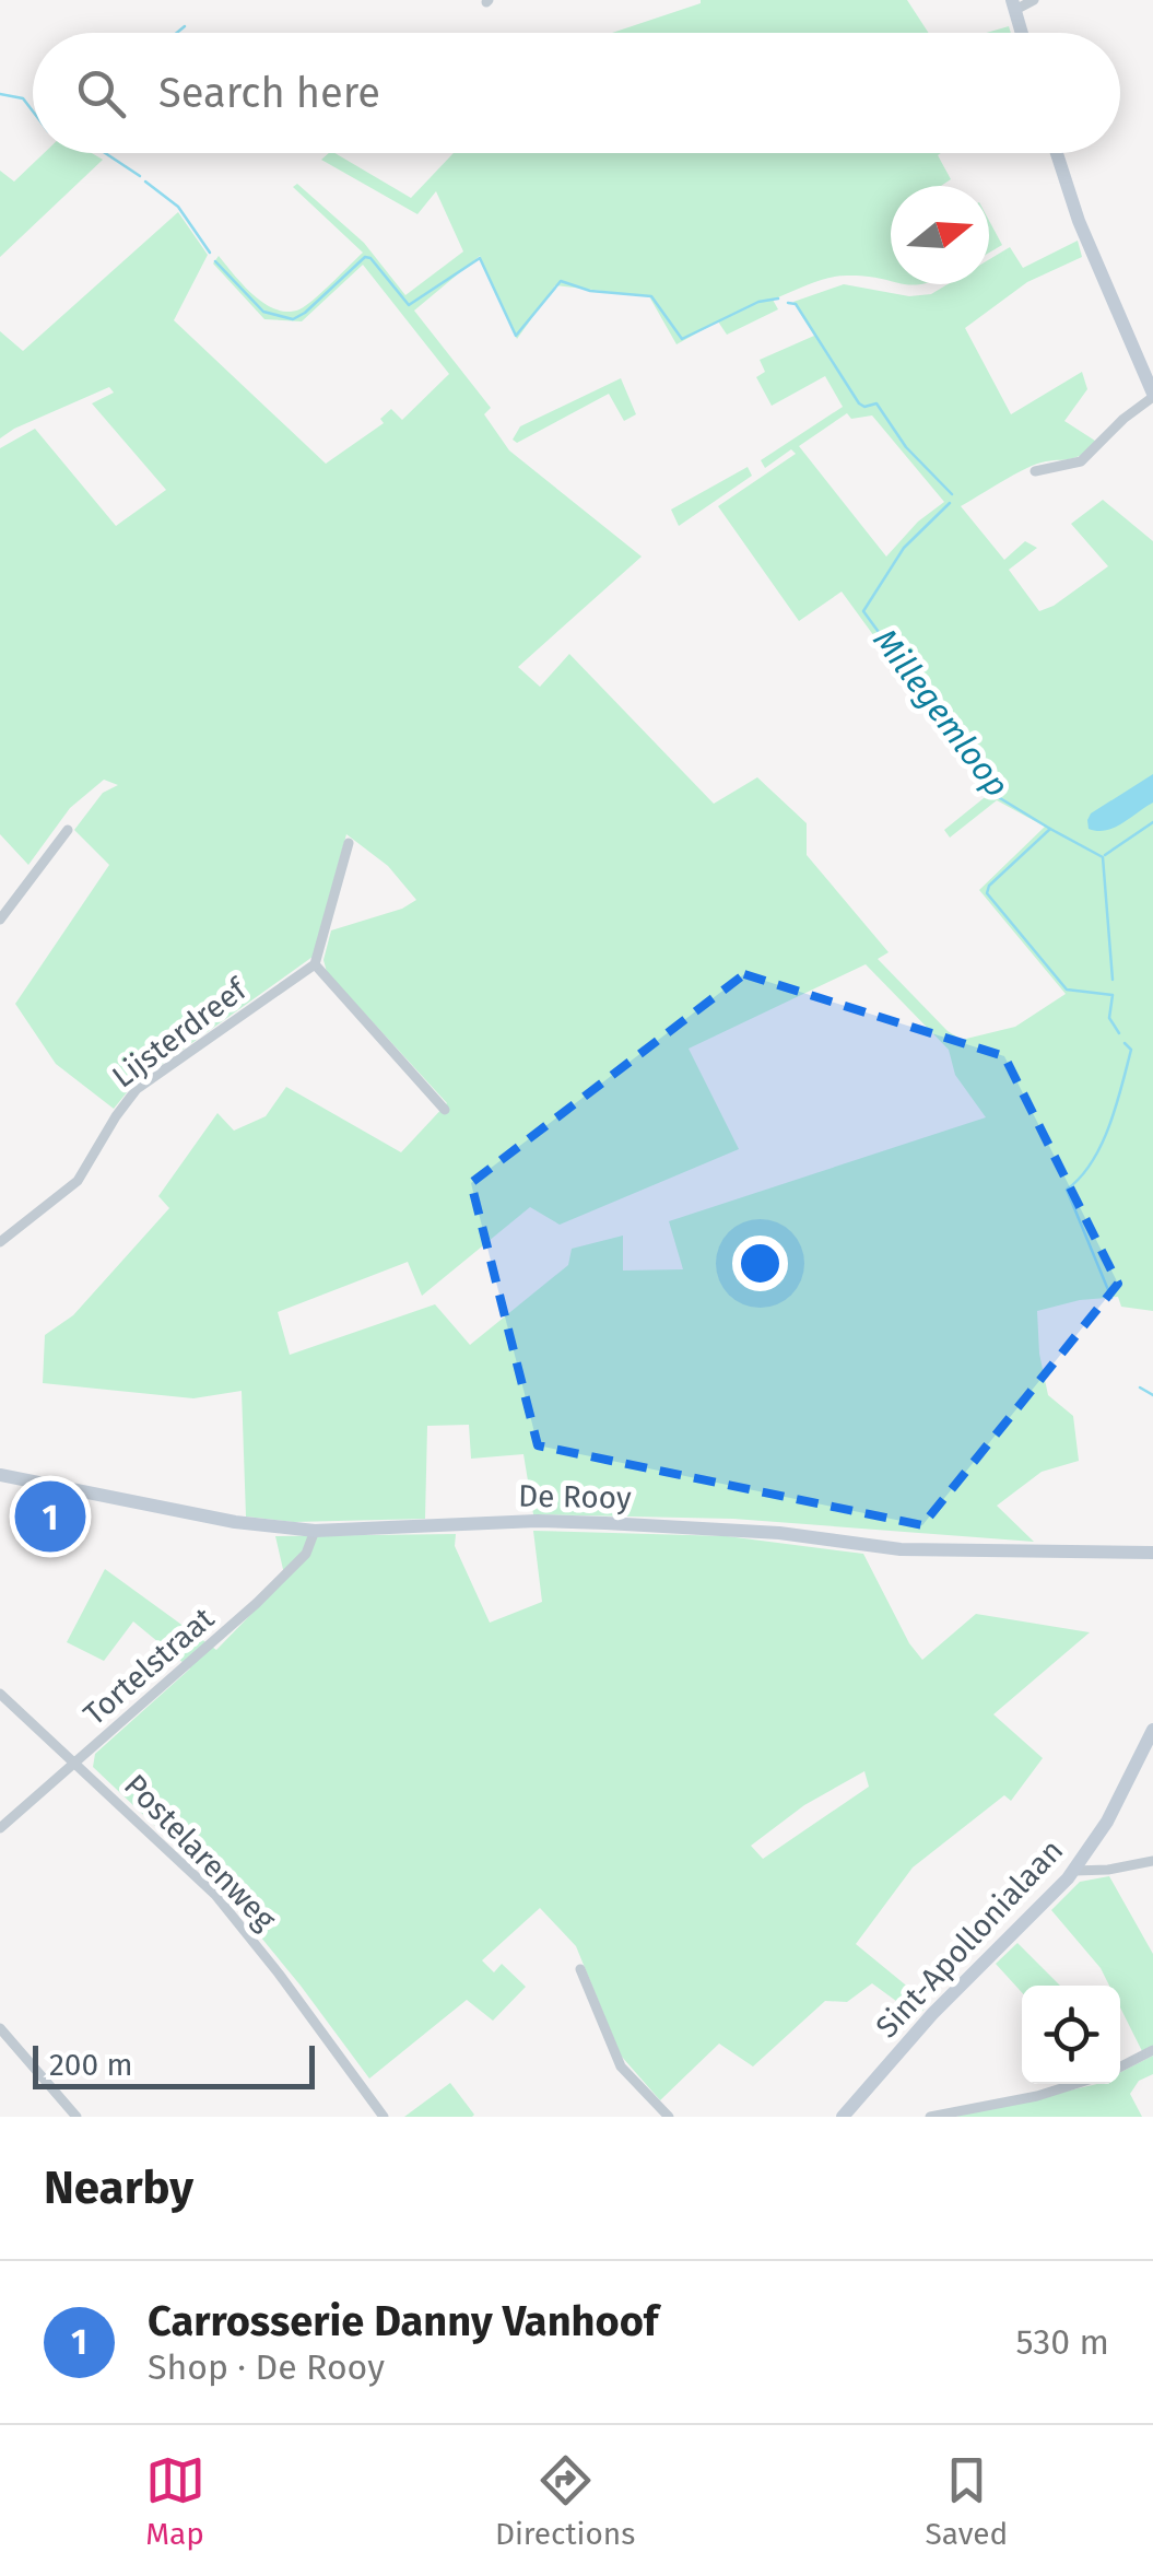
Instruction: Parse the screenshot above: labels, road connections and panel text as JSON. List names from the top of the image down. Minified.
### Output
{"streets":{"street":["Lijsterdreef","De Rooy","Tortelstraat","Postelarenweg","Sint-Apollonialaan"]},"crossings":[["De Rooy","Tortelstraat"],["Tortelstraat","Postelarenweg"]],"water":["Millegemloop"],"scale_bar":"200 m","north":"right","page":{"search":"Search here","pins":"1","scale":"200 m","heading":"Nearby","list":[{"mark":"1","name":"Carrosserie Danny Vanhoof","note":"Shop · De Rooy","value":"530 m"}],"nav":["Map","Directions","Saved"]}}
